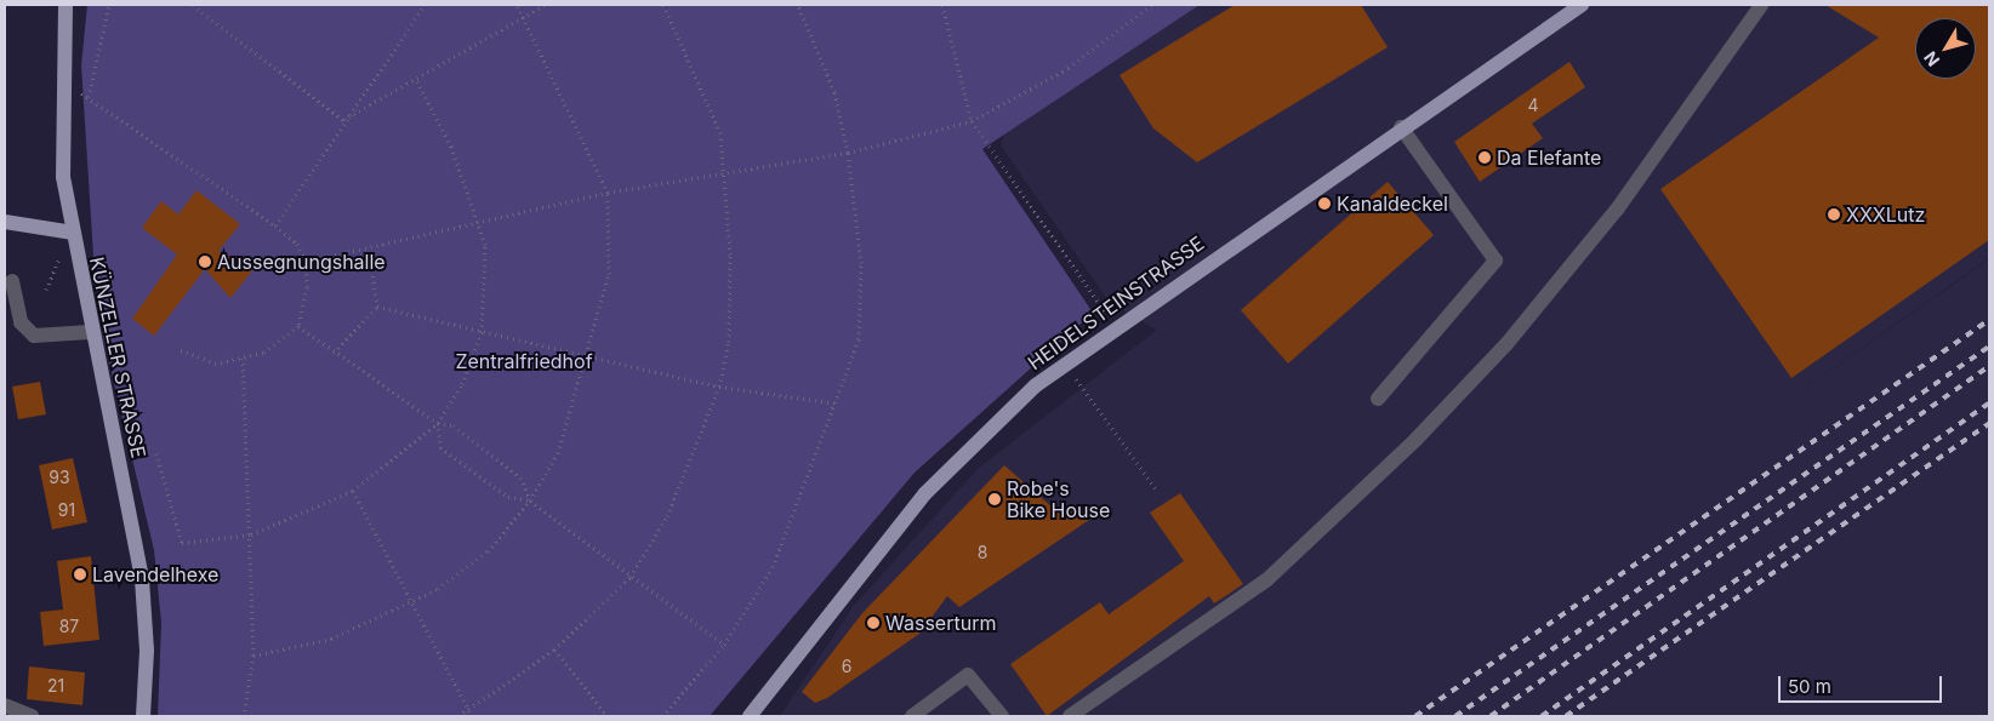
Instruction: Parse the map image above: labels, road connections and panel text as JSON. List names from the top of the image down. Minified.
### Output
{"streets":{"main road":["HEIDELSTEINSTRASSE","KÜNZELLER STRASSE"]},"parks":["Zentralfriedhof"],"places":["Da Elefante","Kanaldeckel","XXXLutz","Aussegnungshalle","Robe's Bike House","Lavendelhexe","Wasserturm"],"house_numbers":["4","93","91","8","87","6","21"],"scale_bar":"50 m","north":"bottom left"}
